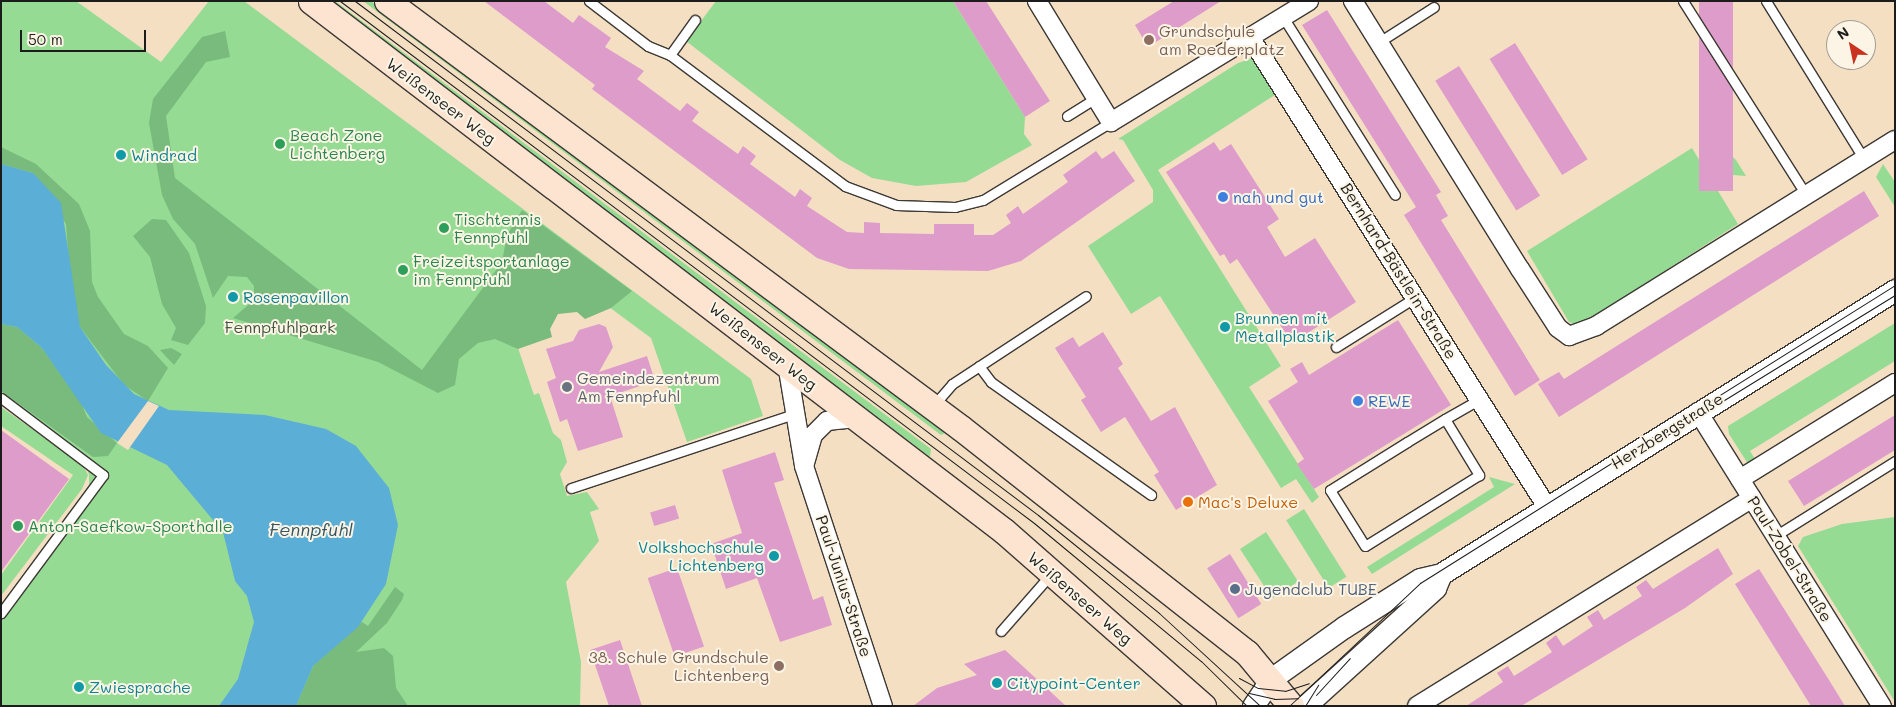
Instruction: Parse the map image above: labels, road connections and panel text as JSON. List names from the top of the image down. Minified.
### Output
{"streets":{"main road":["Weißenseer Weg"],"street":["Bernhard-Bästlein-Straße","Herzbergstraße","Paul-Zobel-Straße","Paul-Junius-Straße"]},"crossings":[["Weißenseer Weg","Paul-Junius-Straße"],["Bernhard-Bästlein-Straße","Herzbergstraße"],["Herzbergstraße","Paul-Zobel-Straße"]],"water":["Fennpfuhl"],"parks":["Fennpfuhlpark"],"places":["Grundschule am Roederplatz","Beach Zone Lichtenberg","Windrad","nah und gut","Tischtennis Fennpfuhl","Freizeitsportanlage im Fennpfuhl","Rosenpavillon","Brunnen mit Metallplastik","Gemeindezentrum Am Fennpfuhl","REWE","Mac's Deluxe","Anton-Saefkow-Sporthalle","Volkshochschule Lichtenberg","Jugendclub TUBE","38. Schule Grundschule Lichtenberg","Citypoint-Center","Zwiesprache"],"scale_bar":"50 m","north":"top left"}
